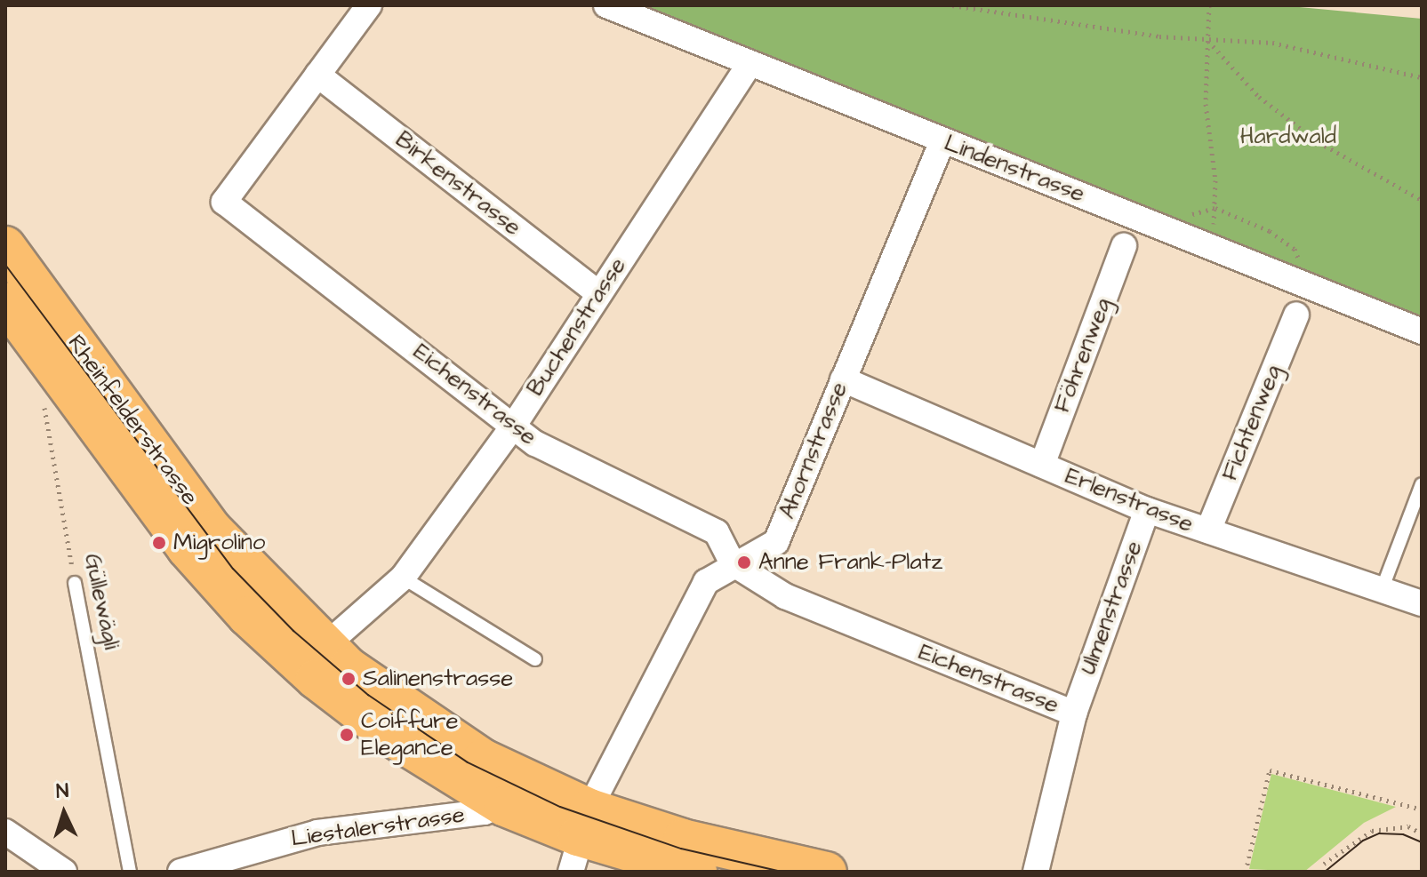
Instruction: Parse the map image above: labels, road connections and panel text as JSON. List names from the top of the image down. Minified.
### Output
{"streets":{"main road":["Rheinfelderstrasse"],"street":["Lindenstrasse","Birkenstrasse","Buchenstrasse","Föhrenweg","Eichenstrasse","Fichtenweg","Ahornstrasse","Erlenstrasse","Ulmenstrasse","Liestalerstrasse"],"lane":["Güllewägli"]},"crossings":[["Lindenstrasse","Buchenstrasse"],["Lindenstrasse","Ahornstrasse"],["Birkenstrasse","Buchenstrasse"],["Birkenstrasse","Eichenstrasse"],["Buchenstrasse","Eichenstrasse"],["Buchenstrasse","Rheinfelderstrasse"],["Föhrenweg","Erlenstrasse"],["Eichenstrasse","Ahornstrasse"],["Eichenstrasse","Ulmenstrasse"],["Rheinfelderstrasse","Ahornstrasse"],["Rheinfelderstrasse","Liestalerstrasse"],["Fichtenweg","Erlenstrasse"],["Ahornstrasse","Erlenstrasse"],["Erlenstrasse","Ulmenstrasse"]],"parks":["Hardwald"],"places":["Migrolino","Anne Frank-Platz","Salinenstrasse","Coiffure Elegance"],"north":"top"}
